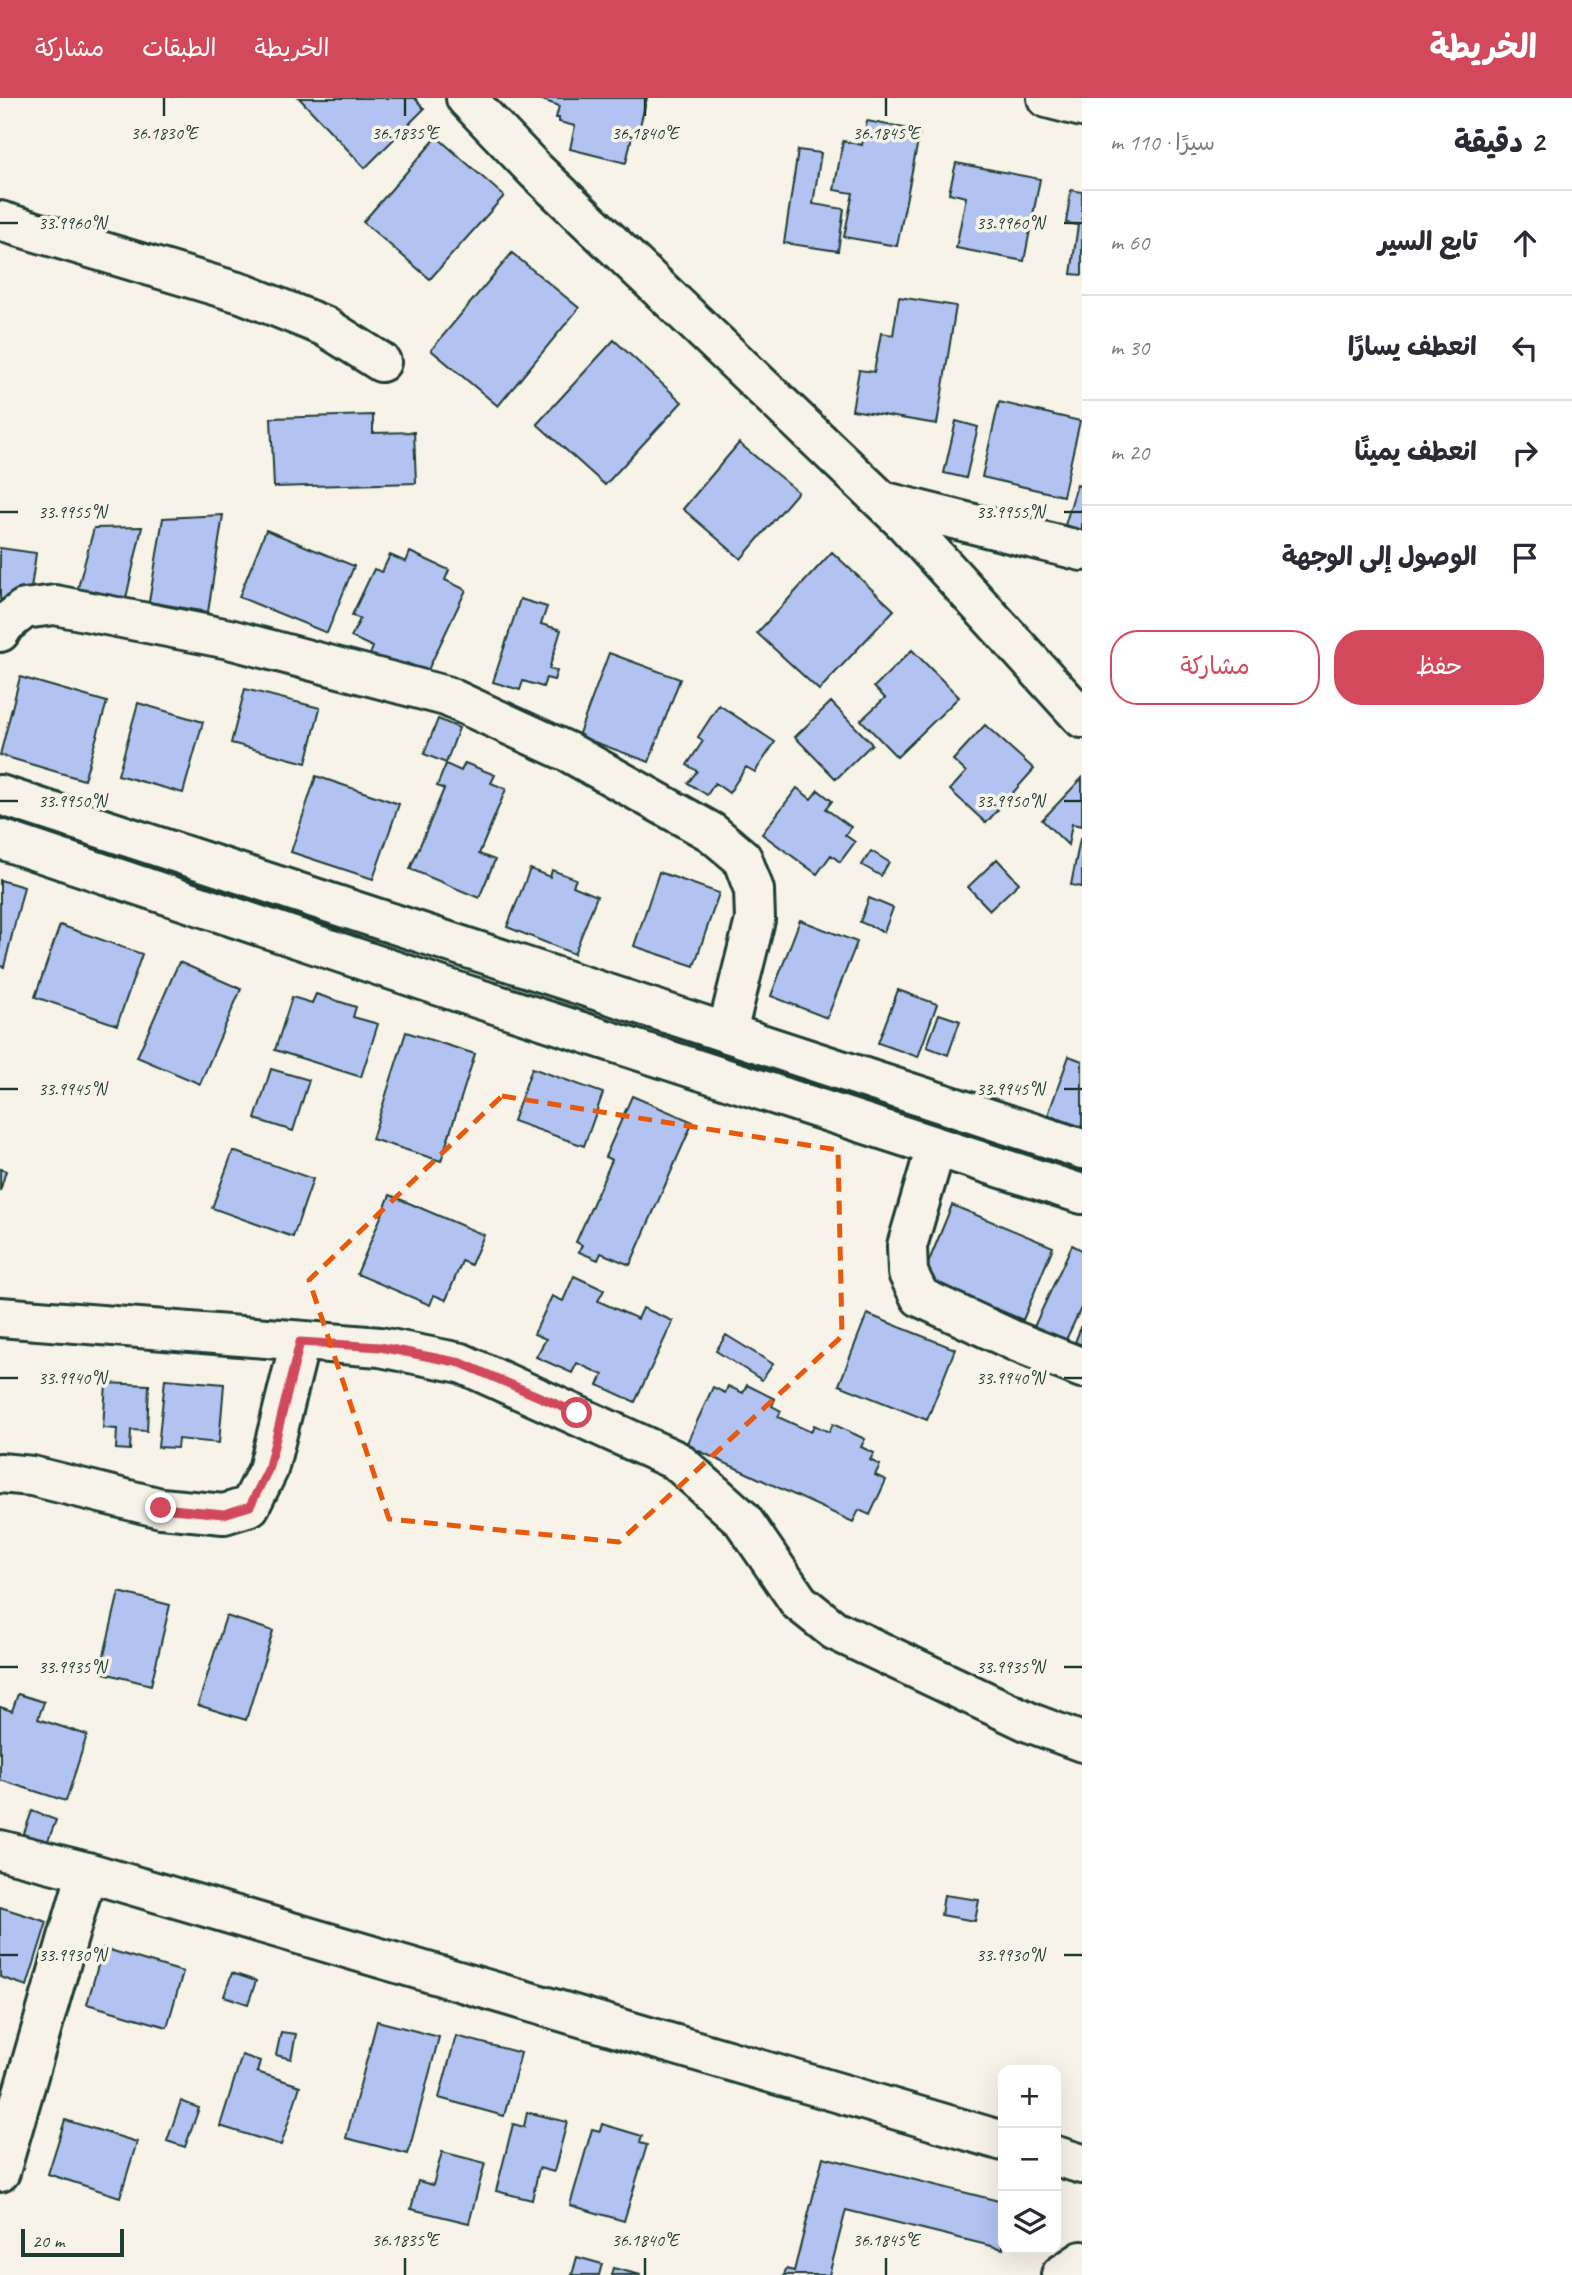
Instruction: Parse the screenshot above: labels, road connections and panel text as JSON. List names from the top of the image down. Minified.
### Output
{"scale_bar":"20 m","page":{"header":"الخريطة","nav":["الخريطة","الطبقات","مشاركة"],"heading":["2 دقيقة","سيرًا · 110 m"],"list":[["تابع السير","60 m"],["انعطف يسارًا","30 m"],["انعطف يمينًا","20 m"],"الوصول إلى الوجهة"],"buttons":["حفظ","مشاركة"],"map_buttons":["+","−"],"scale":"20 m"},"coordinates":["36.1830°E","36.1835°E","36.1840°E","36.1845°E","33.9960°N","33.9955°N","33.9950°N","33.9945°N","33.9940°N","33.9935°N","33.9930°N"]}
